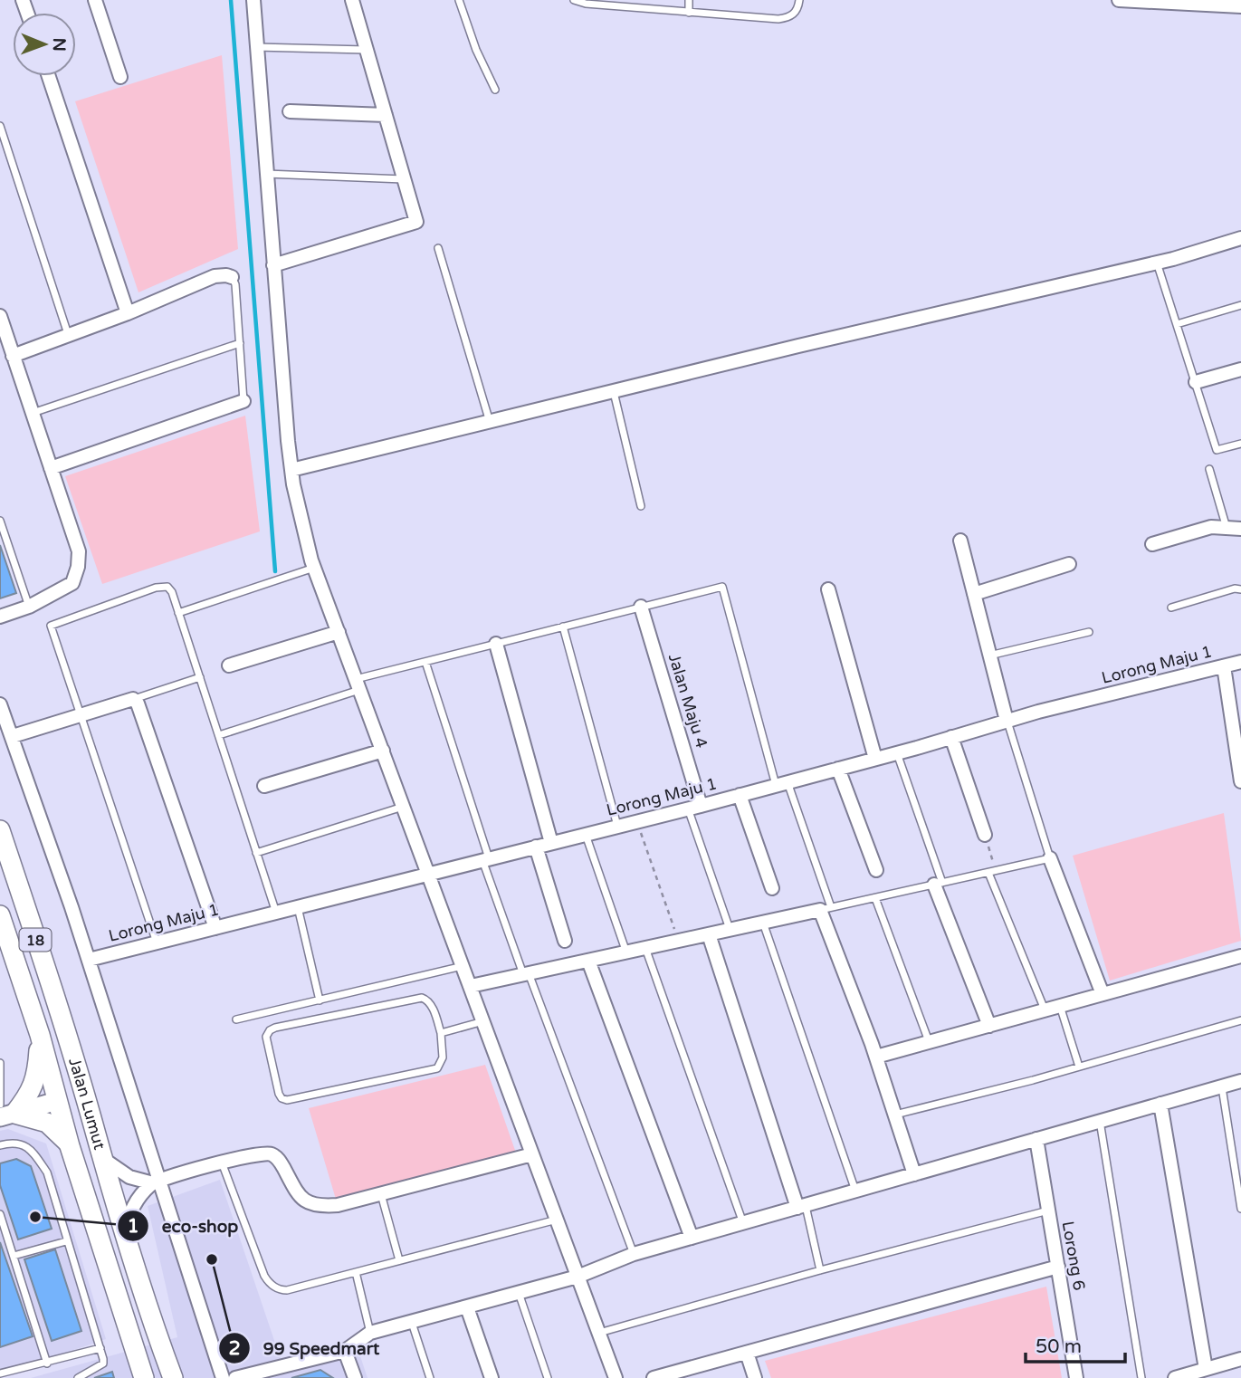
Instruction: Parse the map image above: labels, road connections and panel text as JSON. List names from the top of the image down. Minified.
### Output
{"streets":{"main road":["18","Jalan Lumut"],"street":["Lorong Maju 1","Jalan Maju 4","Lorong 6"]},"crossings":[["Lorong Maju 1","Jalan Maju 4"]],"places":["eco-shop","99 Speedmart"],"scale_bar":"50 m","north":"right"}
